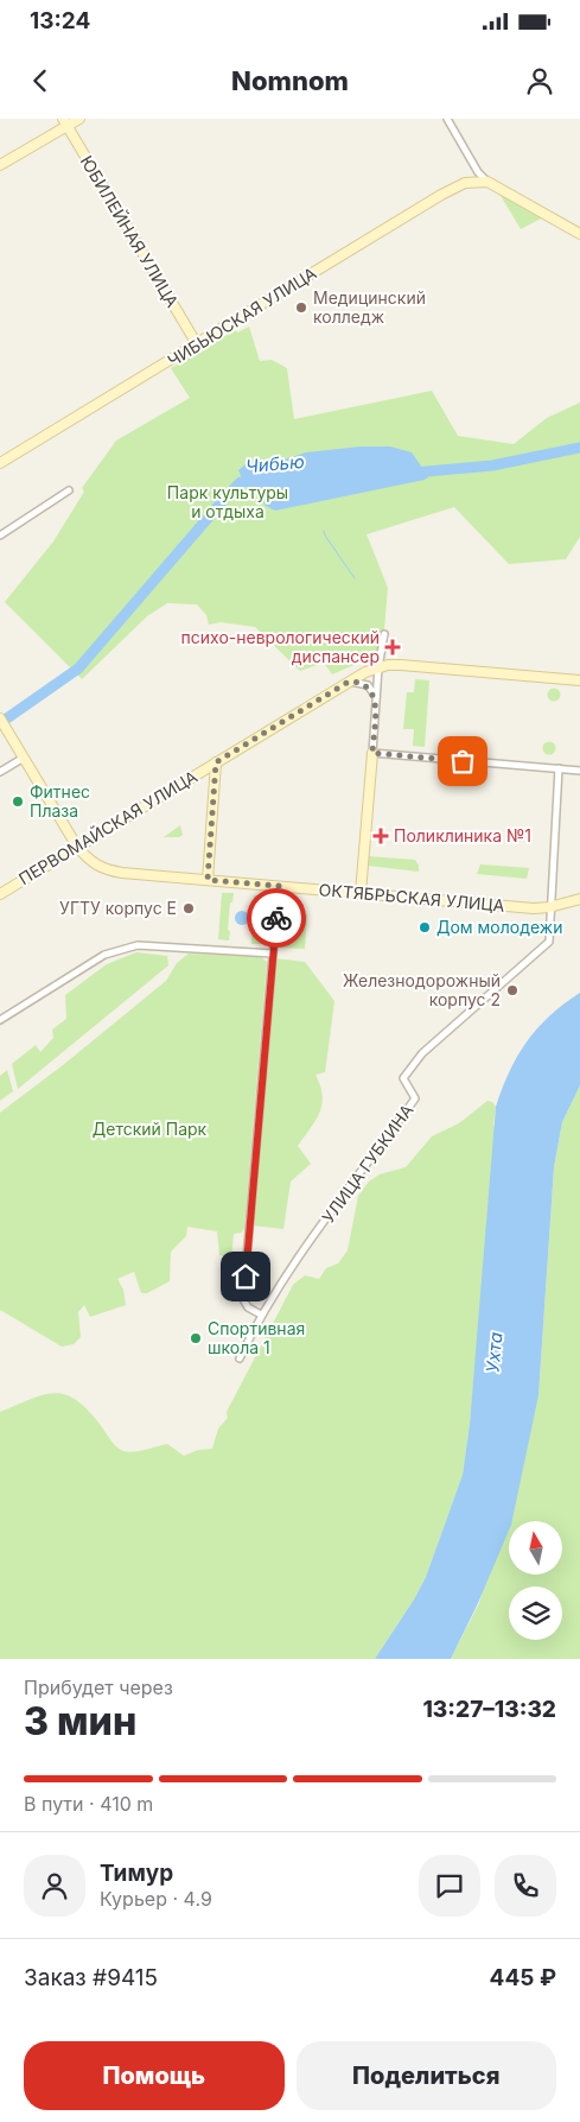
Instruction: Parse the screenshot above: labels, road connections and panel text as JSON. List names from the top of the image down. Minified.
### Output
{"streets":{"main road":["ЮБИЛЕЙНАЯ УЛИЦА","ЧИБЬЮСКАЯ УЛИЦА","ПЕРВОМАЙСКАЯ УЛИЦА","ОКТЯБРЬСКАЯ УЛИЦА"],"street":["УЛИЦА ГУБКИНА"]},"crossings":[["ЮБИЛЕЙНАЯ УЛИЦА","ЧИБЬЮСКАЯ УЛИЦА"],["ПЕРВОМАЙСКАЯ УЛИЦА","ОКТЯБРЬСКАЯ УЛИЦА"],["ОКТЯБРЬСКАЯ УЛИЦА","УЛИЦА ГУБКИНА"]],"water":["Чибью","Ухта"],"parks":["Парк культуры и отдыха","Детский Парк"],"places":{"other":["Медицинский колледж","Фитнес Плаза","УГТУ корпус Е","Дом молодежи","Железнодорожный корпус 2","Спортивная школа 1"],"health":["психо-неврологический диспансер","Поликлиника №1"]},"north":"top","page":{"status":"13:24","header":"Nomnom","heading":["3 мин","Прибудет через","13:27–13:32"],"panel":["Тимур","Курьер · 4.9","Заказ #9415","445 ₽"],"bar":"В пути · 410 m","buttons":["Помощь","Поделиться"]}}
